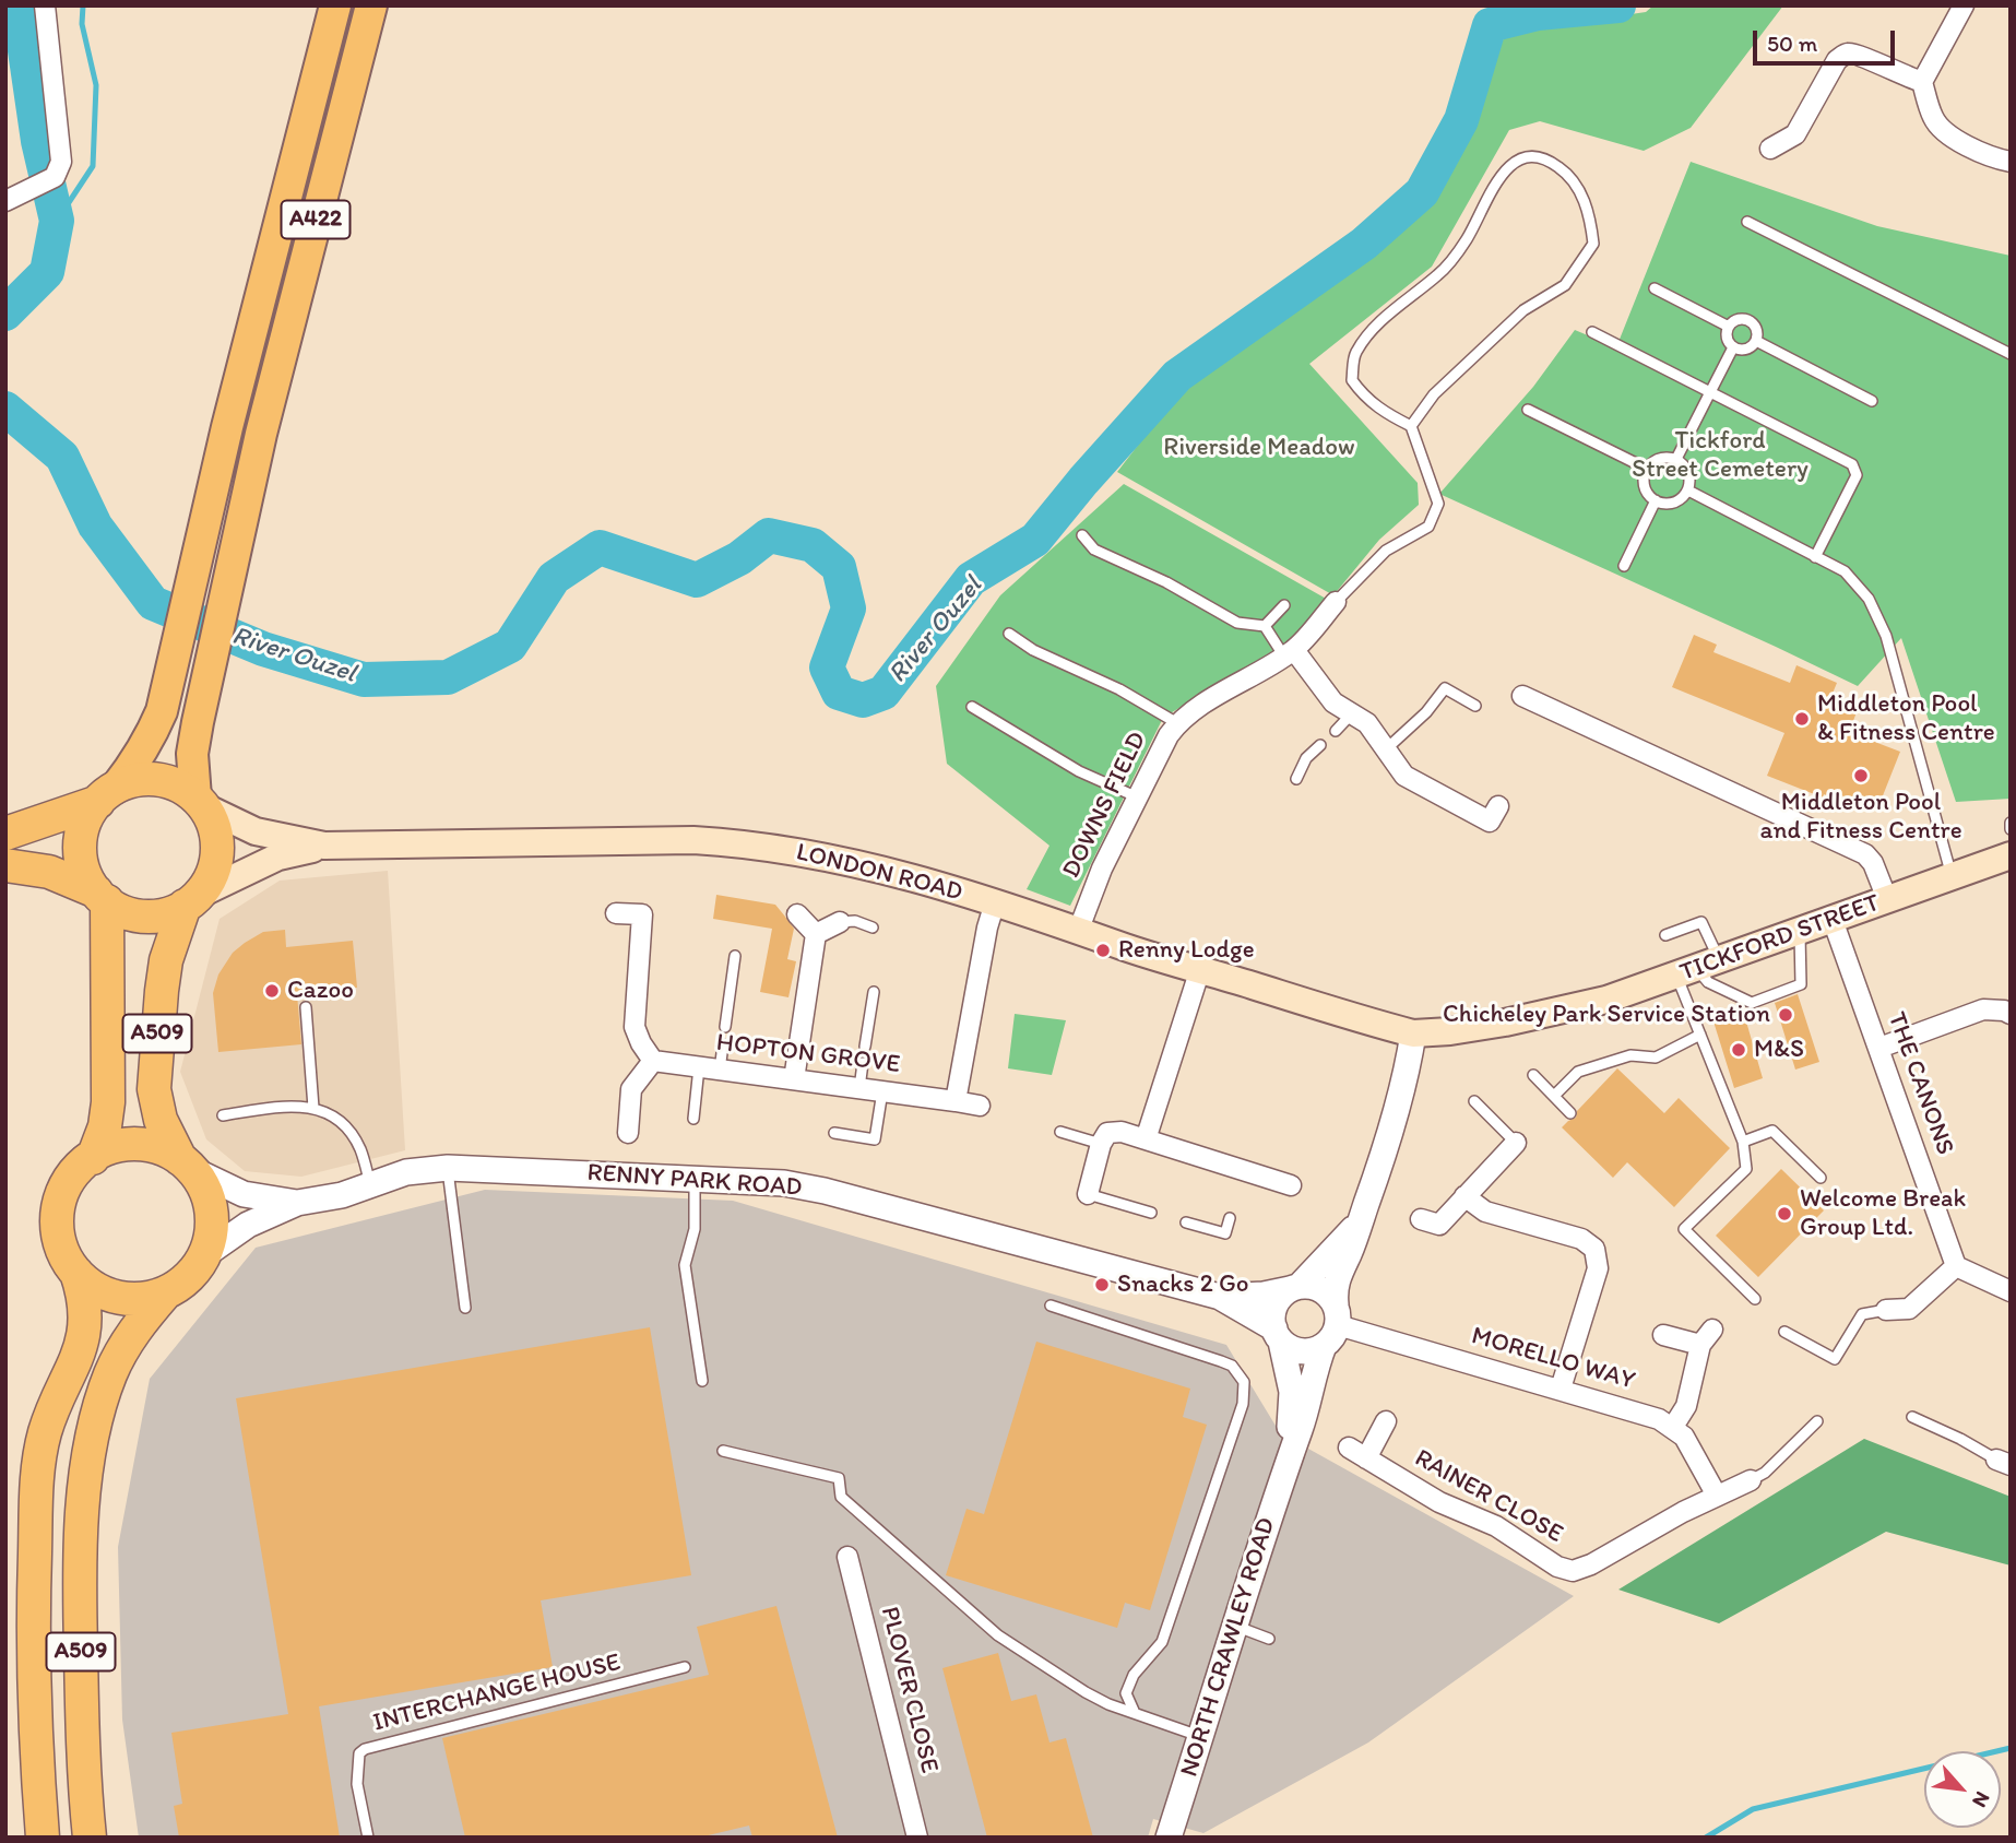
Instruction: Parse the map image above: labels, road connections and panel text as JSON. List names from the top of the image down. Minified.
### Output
{"streets":{"highway":["A509"],"main road":["A422","LONDON ROAD","TICKFORD STREET"],"street":["DOWNS FIELD","HOPTON GROVE","THE CANONS","RENNY PARK ROAD","MORELLO WAY","RAINER CLOSE","NORTH CRAWLEY ROAD","PLOVER CLOSE"],"lane":["INTERCHANGE HOUSE"]},"crossings":[["A422","LONDON ROAD"],["A422","A509"],["DOWNS FIELD","LONDON ROAD"],["LONDON ROAD","TICKFORD STREET"],["LONDON ROAD","A509"],["LONDON ROAD","NORTH CRAWLEY ROAD"],["TICKFORD STREET","THE CANONS"],["TICKFORD STREET","NORTH CRAWLEY ROAD"],["A509","RENNY PARK ROAD"],["RENNY PARK ROAD","MORELLO WAY"],["RENNY PARK ROAD","NORTH CRAWLEY ROAD"],["MORELLO WAY","RAINER CLOSE"],["MORELLO WAY","NORTH CRAWLEY ROAD"]],"water":["River Ouzel"],"parks":["Tickford Street Cemetery","Riverside Meadow"],"places":["Middleton Pool & Fitness Centre","Middleton Pool and Fitness Centre","Renny Lodge","Cazoo","Chicheley Park Service Station","M&S","Welcome Break Group Ltd.","Snacks 2 Go"],"scale_bar":"50 m","north":"bottom right"}
